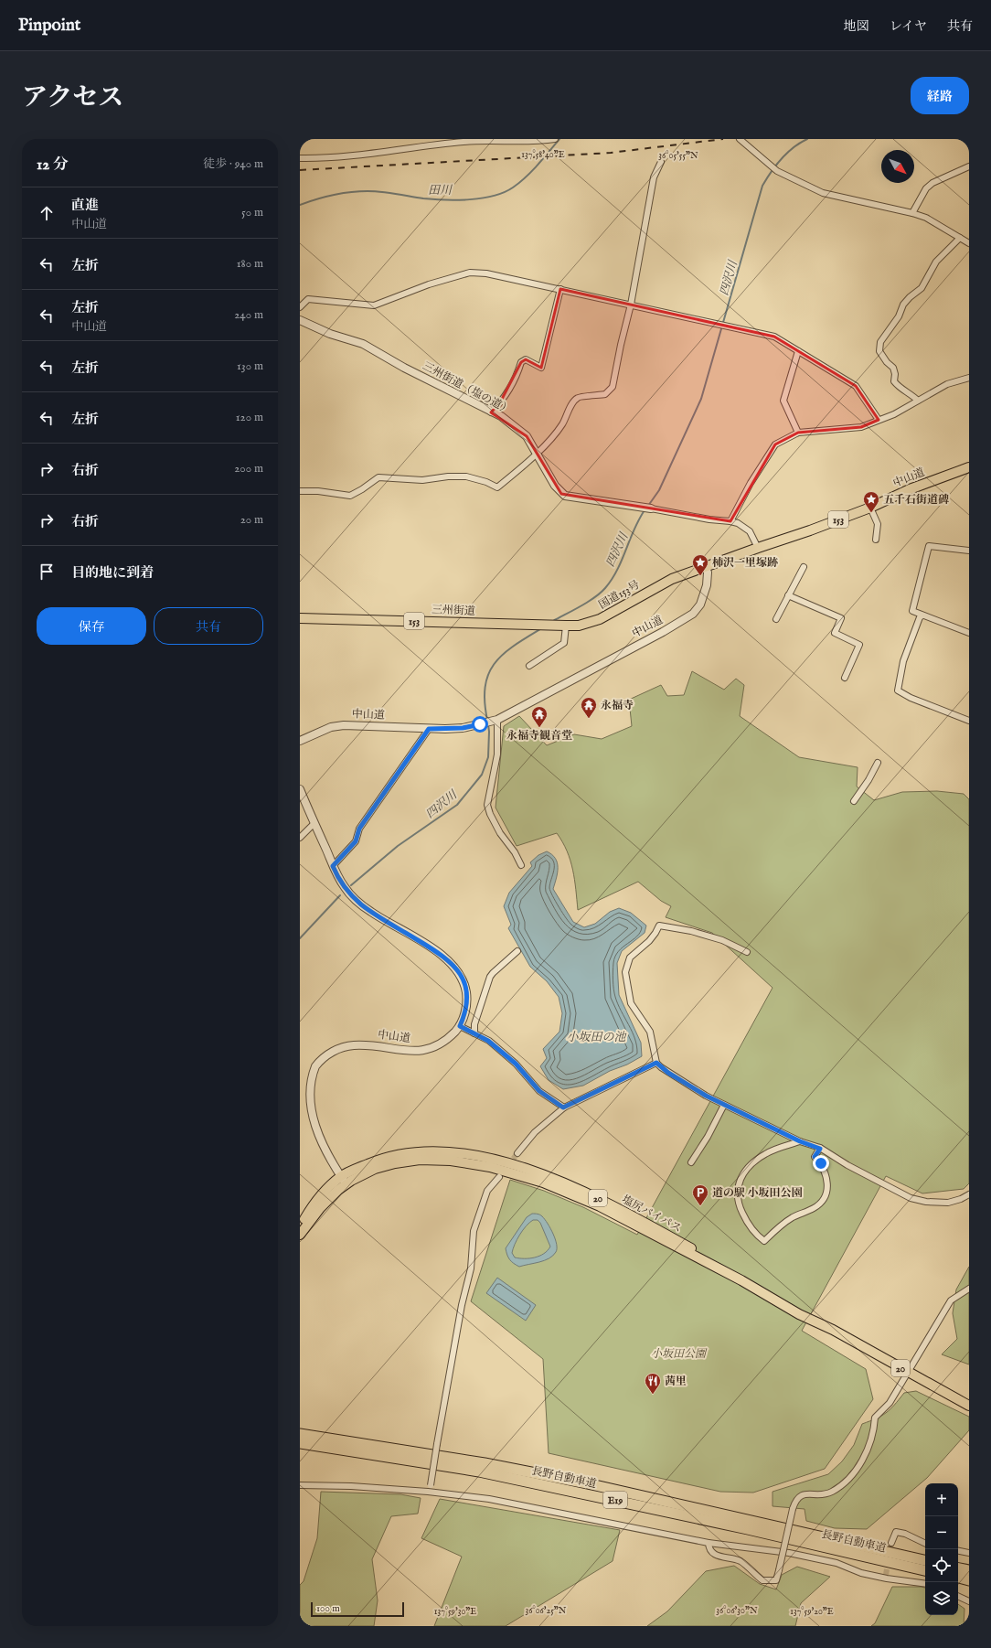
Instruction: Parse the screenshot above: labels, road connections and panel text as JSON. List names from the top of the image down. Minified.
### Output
{"streets":{"highway":["中山道","153","国道153号","三州街道","20","塩尻バイパス","長野自動車道","E19"],"street":["三州街道（塩の道）"]},"crossings":[["三州街道（塩の道）","中山道"],["中山道","国道153号"],["国道153号","三州街道"],["20","塩尻バイパス"]],"water":["田川","四沢川","小坂田の池"],"parks":["小坂田公園"],"places":{"place":["五千石街道碑","柿沢一里塚跡"],"temple":["永福寺","永福寺観音堂"],"parking":["道の駅 小坂田公園"],"restaurant":["茜里"]},"scale_bar":"100 m","north":"bottom right","page":{"header":"Pinpoint","nav":["地図","レイヤ","共有"],"title":"アクセス","buttons":["経路",["保存","共有"]],"heading":["12 分","徒歩 · 940 m"],"list":[["直進","中山道","50 m"],["左折","180 m"],["左折","中山道","240 m"],["左折","130 m"],["左折","120 m"],["右折","200 m"],["右折","20 m"],"目的地に到着"],"map_buttons":["+","−"],"scale":"100 m"},"coordinates":["137°58'40\"E","36°05'55\"N","36°06'25\"N","36°06'30\"N","137°59'30\"E","137°59'20\"E"]}
